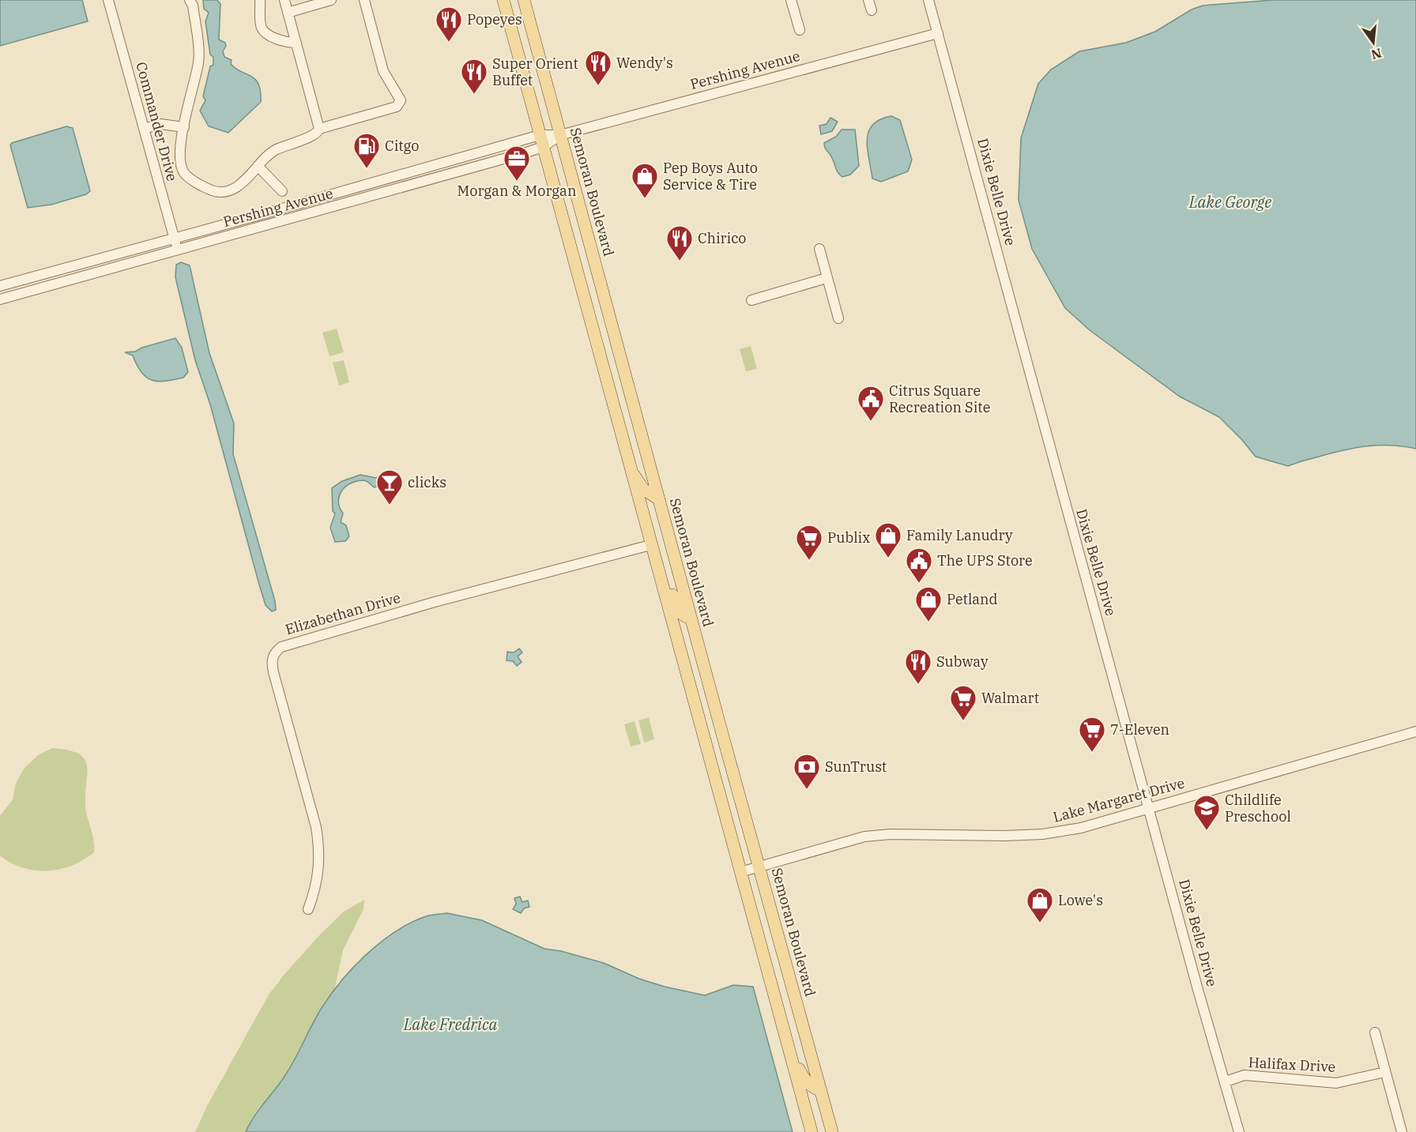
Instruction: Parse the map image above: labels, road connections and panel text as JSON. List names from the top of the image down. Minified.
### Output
{"streets":{"main road":["Semoran Boulevard"],"street":["Pershing Avenue","Commander Drive","Dixie Belle Drive","Elizabethan Drive","Lake Margaret Drive","Halifax Drive"]},"crossings":[["Pershing Avenue","Commander Drive"],["Pershing Avenue","Semoran Boulevard"],["Pershing Avenue","Dixie Belle Drive"],["Semoran Boulevard","Lake Margaret Drive"],["Dixie Belle Drive","Lake Margaret Drive"],["Dixie Belle Drive","Halifax Drive"]],"water":["Lake George","Lake Fredrica"],"places":{"restaurant":["Popeyes","Wendy's","Super Orient Buffet","Chirico","Subway"],"fuel station":["Citgo"],"office":["Morgan & Morgan"],"shop":["Pep Boys Auto Service & Tire","Family Lanudry","Petland","Lowe's"],"public building":["Citrus Square Recreation Site","The UPS Store"],"bar":["clicks"],"supermarket":["Publix","Walmart","7-Eleven"],"bank":["SunTrust"],"school or university":["Childlife Preschool"]},"north":"bottom"}
